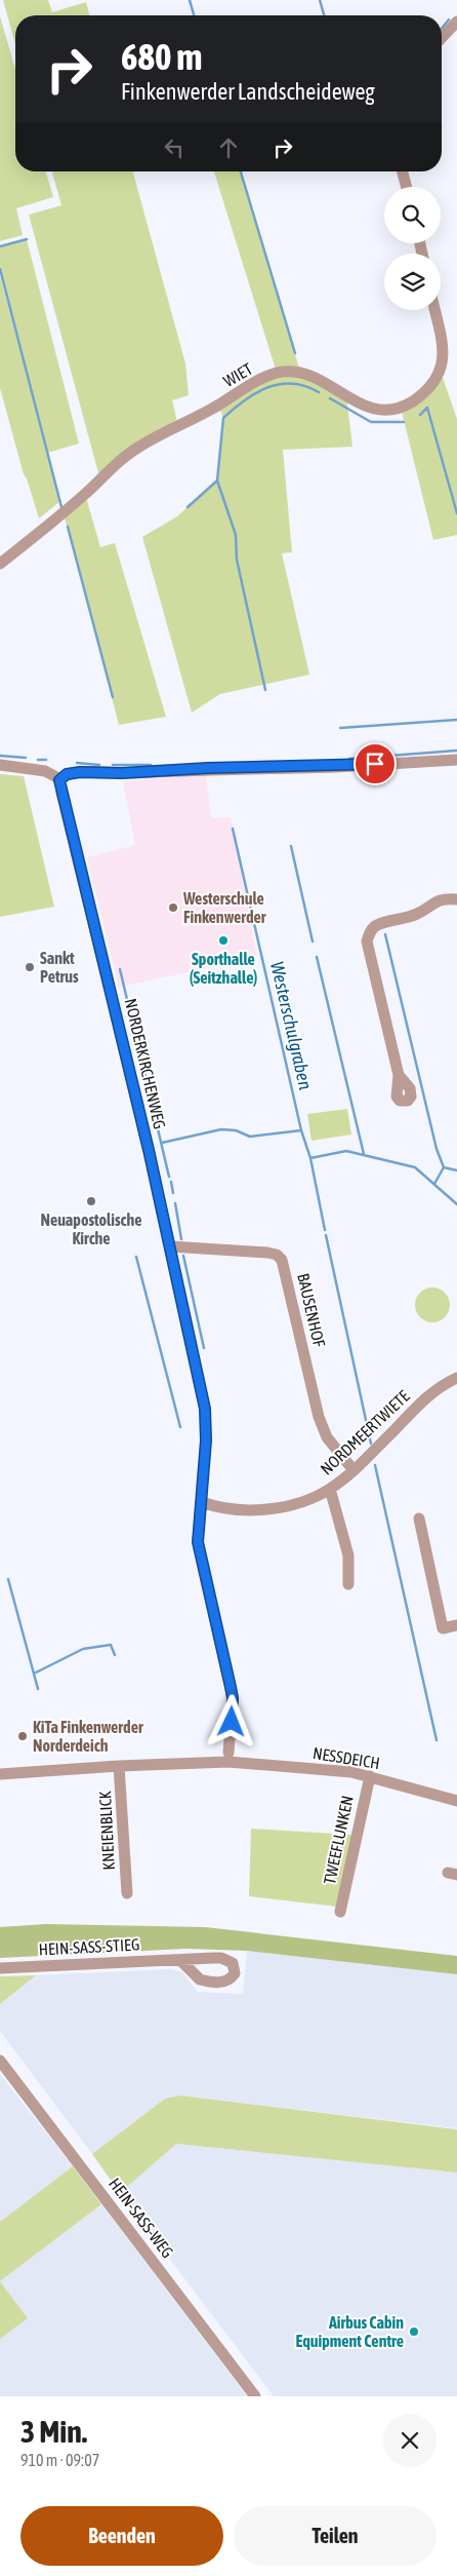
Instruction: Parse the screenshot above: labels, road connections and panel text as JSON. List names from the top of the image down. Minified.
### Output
{"streets":{"street":["WIET","NORDERKIRCHENWEG","BAUSENHOF","NORDMEERTWIETE","NESSDEICH","KNEIENBLICK","TWEEFLUNKEN","HEIN-SASS-STIEG","HEIN-SASS-WEG"]},"crossings":[["NORDERKIRCHENWEG","BAUSENHOF"],["NORDERKIRCHENWEG","NORDMEERTWIETE"],["NORDERKIRCHENWEG","NESSDEICH"],["BAUSENHOF","NORDMEERTWIETE"],["NESSDEICH","KNEIENBLICK"],["NESSDEICH","TWEEFLUNKEN"]],"water":["Westerschulgraben"],"places":["Westerschule Finkenwerder","Sporthalle (Seitzhalle)","Sankt Petrus","Neuapostolische Kirche","KiTa Finkenwerder Norderdeich","Airbus Cabin Equipment Centre"],"page":{"turn":["680 m","Finkenwerder Landscheideweg"],"heading":["3 Min.","910 m · 09:07"],"buttons":["Beenden","Teilen"]}}
